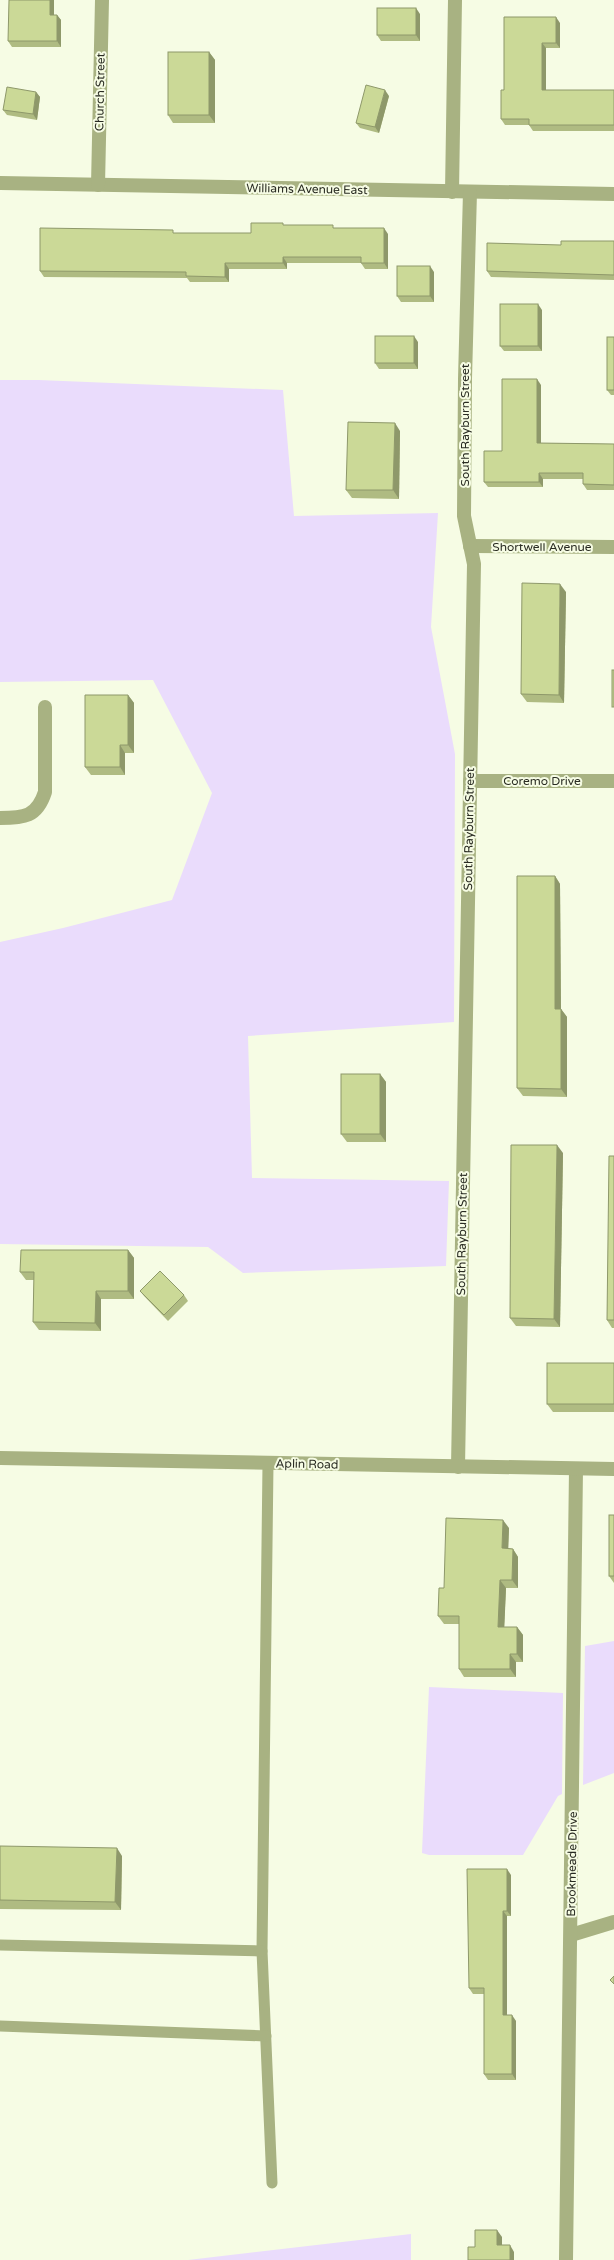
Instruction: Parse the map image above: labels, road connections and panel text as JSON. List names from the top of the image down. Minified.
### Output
{"streets":{"street":["Church Street","Williams Avenue East","South Rayburn Street","Shortwell Avenue","Coremo Drive","Aplin Road","Brookmeade Drive"]},"crossings":[["Church Street","Williams Avenue East"],["Williams Avenue East","South Rayburn Street"],["South Rayburn Street","Shortwell Avenue"],["South Rayburn Street","Coremo Drive"],["South Rayburn Street","Aplin Road"],["Aplin Road","Brookmeade Drive"]]}
